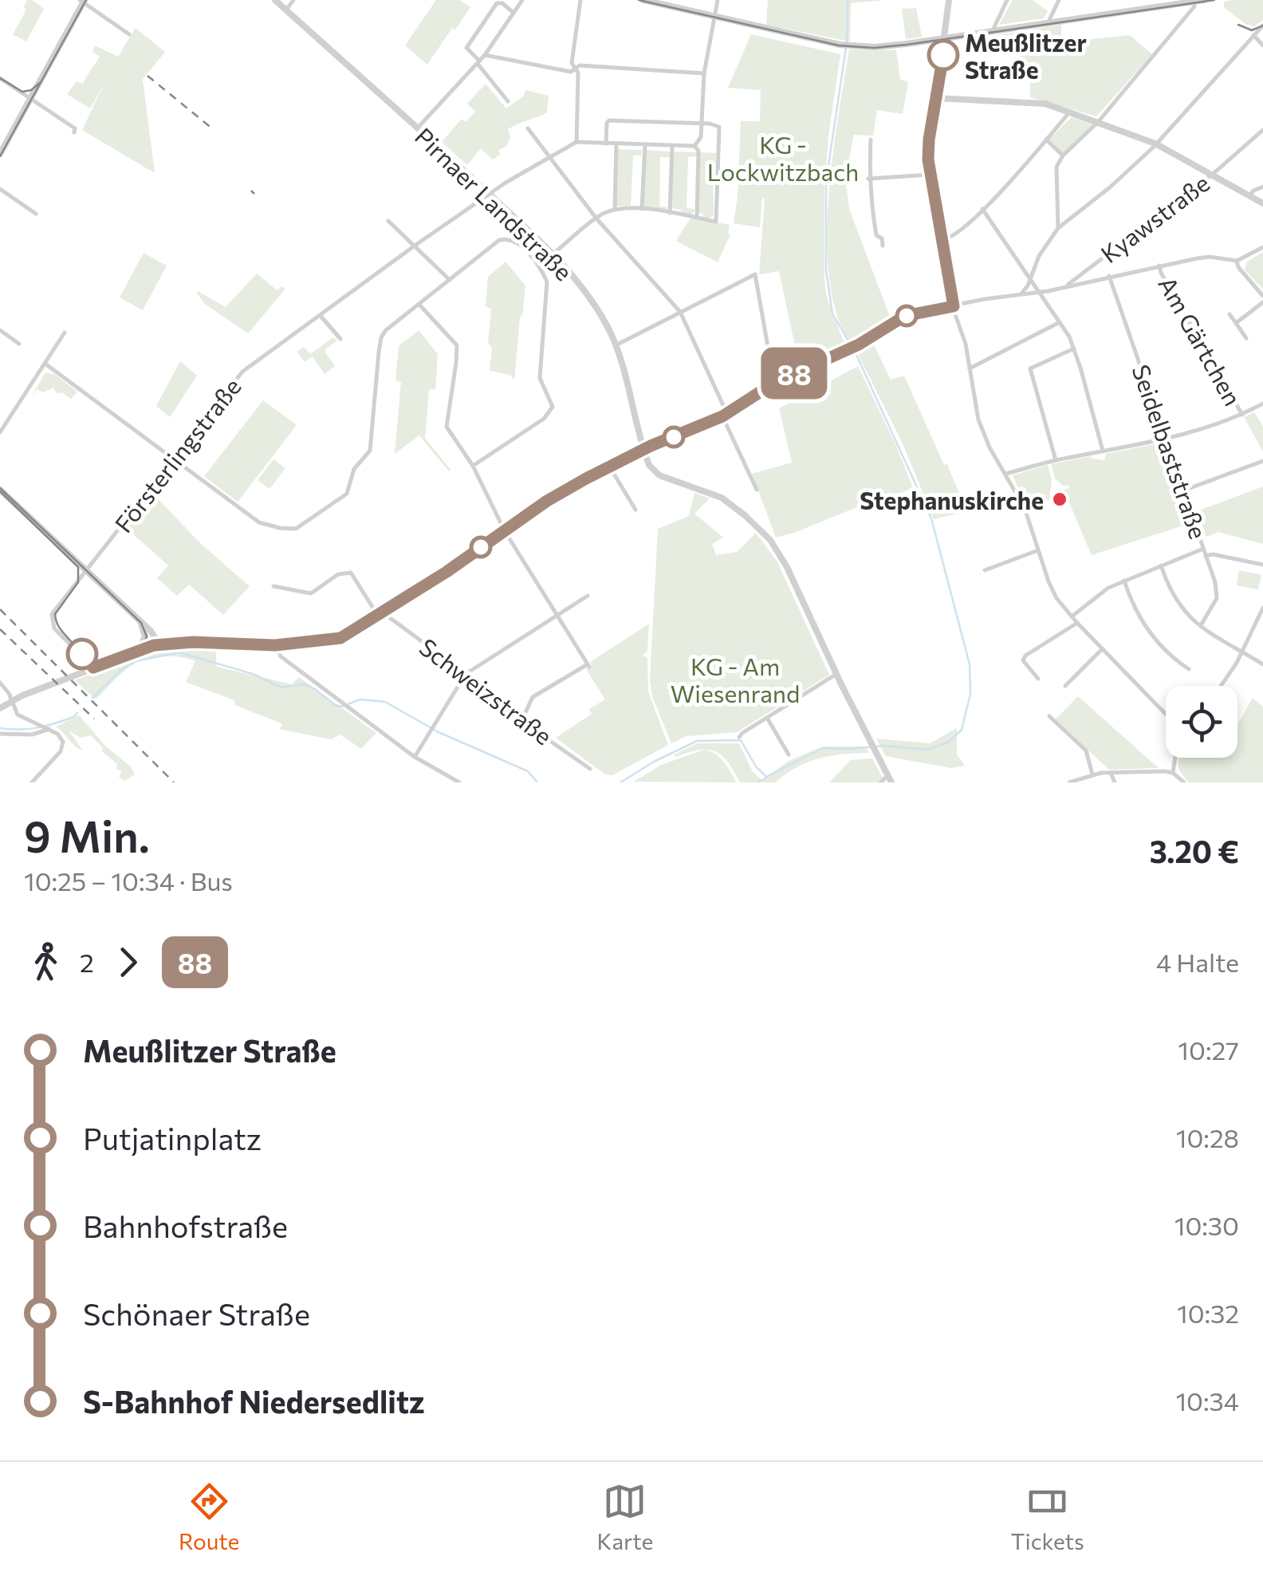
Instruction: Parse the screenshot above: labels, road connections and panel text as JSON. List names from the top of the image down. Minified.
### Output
{"streets":{"street":["Pirnaer Landstraße","Kyawstraße","Am Gärtchen","Seidelbaststraße","Försterlingstraße","Schweizstraße"]},"crossings":[["Pirnaer Landstraße","Kyawstraße"],["Pirnaer Landstraße","Försterlingstraße"]],"parks":["KG - Lockwitzbach","KG - Am Wiesenrand"],"places":["Meußlitzer Straße","Stephanuskirche"],"lines":["bus line 88"],"page":{"on_map":"88","heading":["9 Min.","10:25 – 10:34 · Bus","3.20 €"],"legs":["2","88","4 Halte"],"list":[{"name":"Meußlitzer Straße","value":"10:27"},{"name":"Putjatinplatz","value":"10:28"},{"name":"Bahnhofstraße","value":"10:30"},{"name":"Schönaer Straße","value":"10:32"},{"name":"S-Bahnhof Niedersedlitz","value":"10:34"}],"tabs":["Route","Karte","Tickets"]}}
